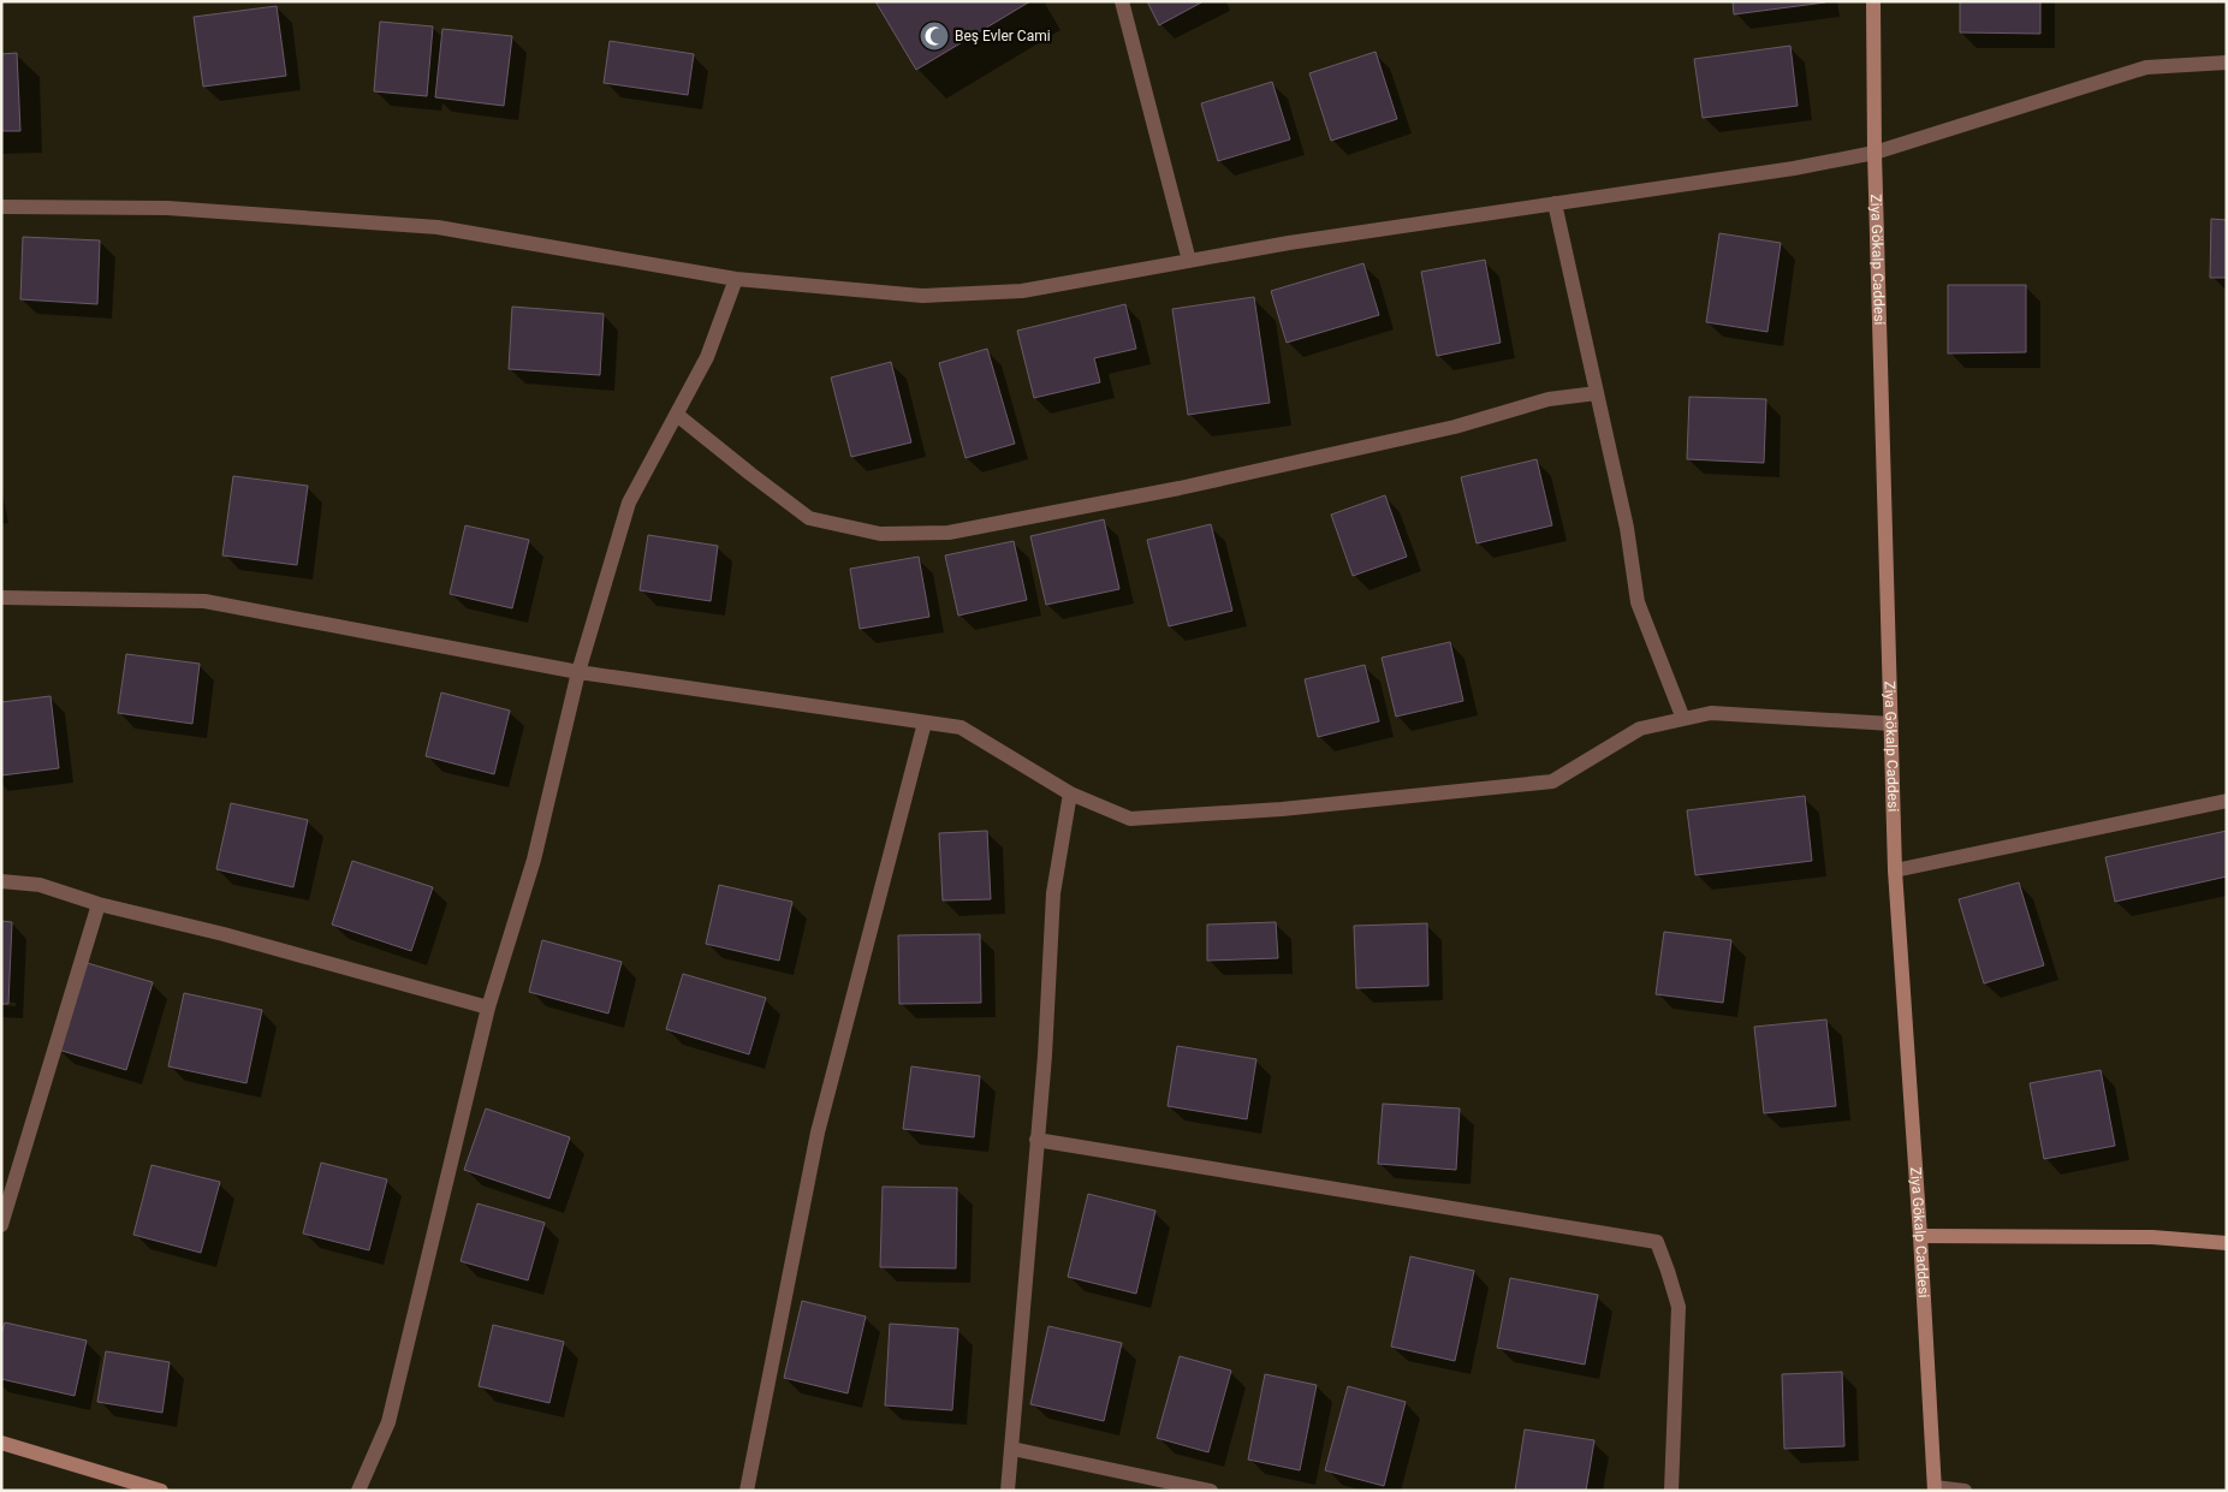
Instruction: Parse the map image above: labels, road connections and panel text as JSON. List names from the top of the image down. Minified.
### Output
{"streets":{"street":["Ziya Gökalp Caddesi"]},"places":{"mosque":["Beş Evler Cami"]}}
